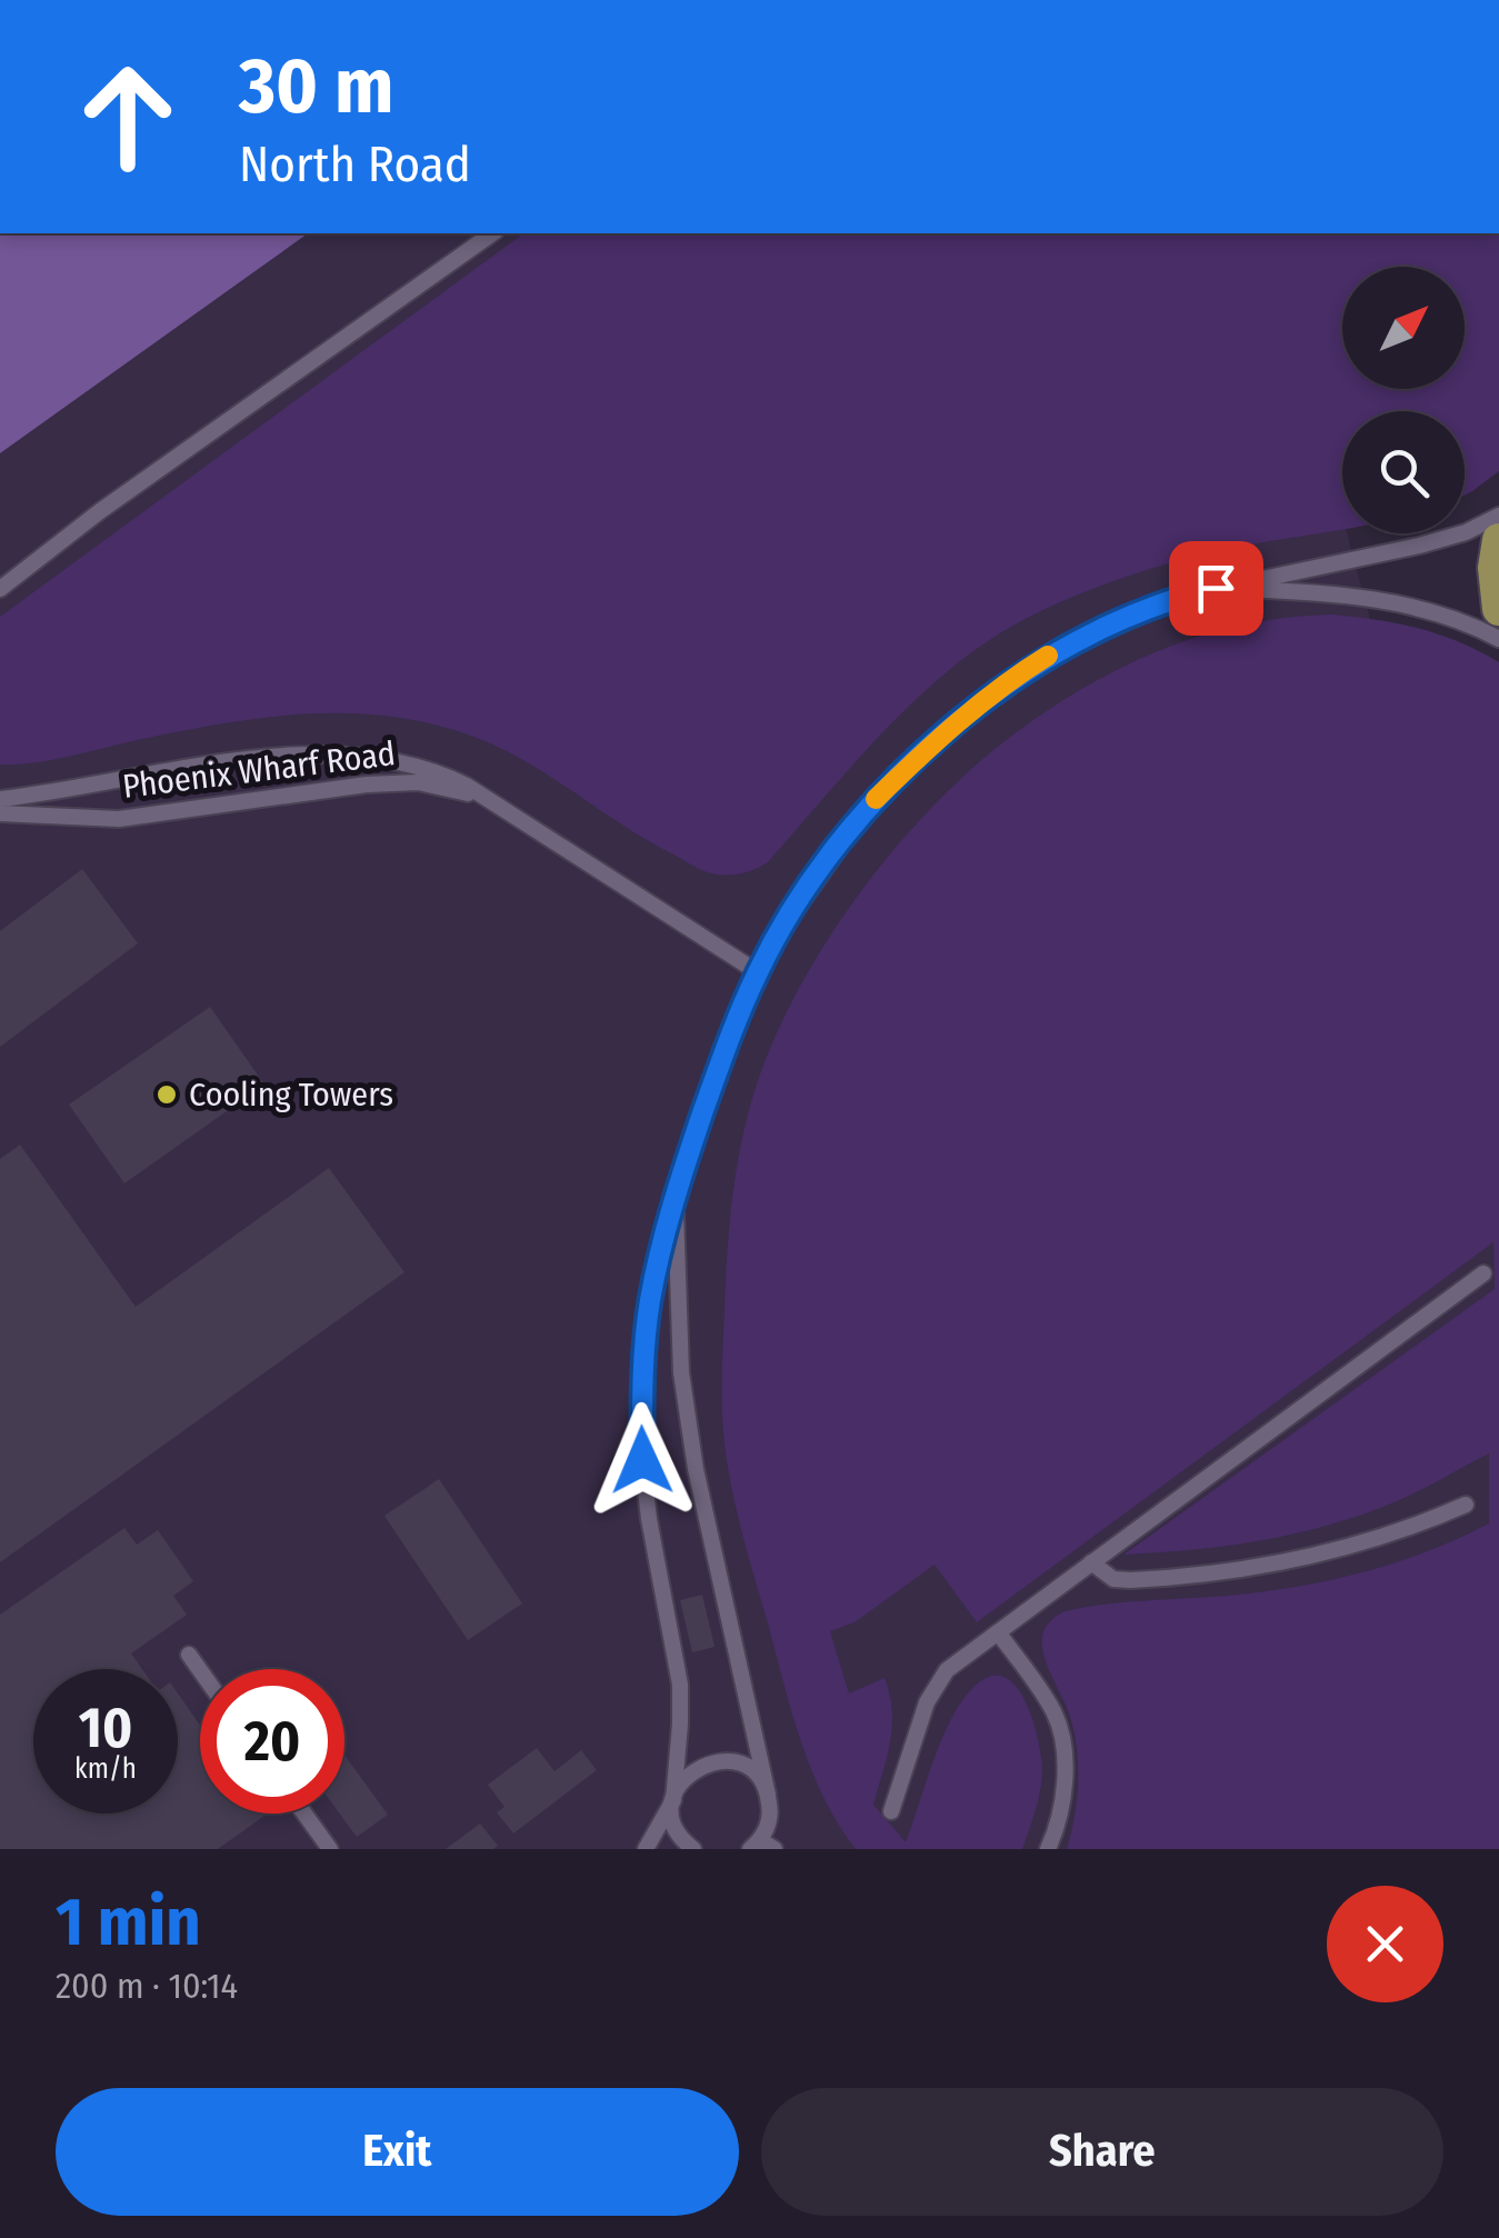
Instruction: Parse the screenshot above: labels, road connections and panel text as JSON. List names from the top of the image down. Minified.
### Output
{"streets":{"lane":["Phoenix Wharf Road"]},"places":["Cooling Towers"],"north":"top right","page":{"turn":["30 m","North Road"],"speed":"10 km/h","limit":"20","heading":["1 min","200 m · 10:14"],"buttons":["Exit","Share"]}}
